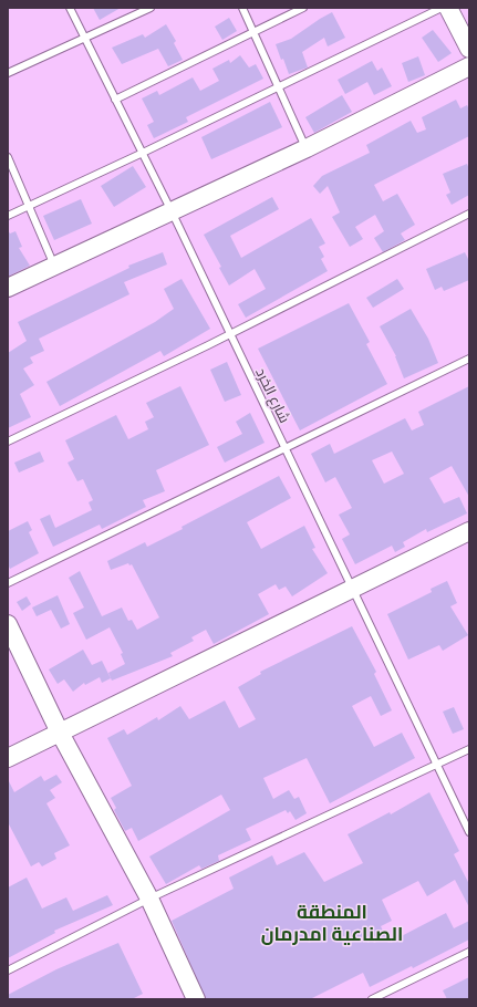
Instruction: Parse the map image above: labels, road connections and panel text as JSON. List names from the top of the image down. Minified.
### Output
{"streets":{"lane":["شارع الخرد"]},"districts":["المنطقة الصناعية امدرمان"]}
